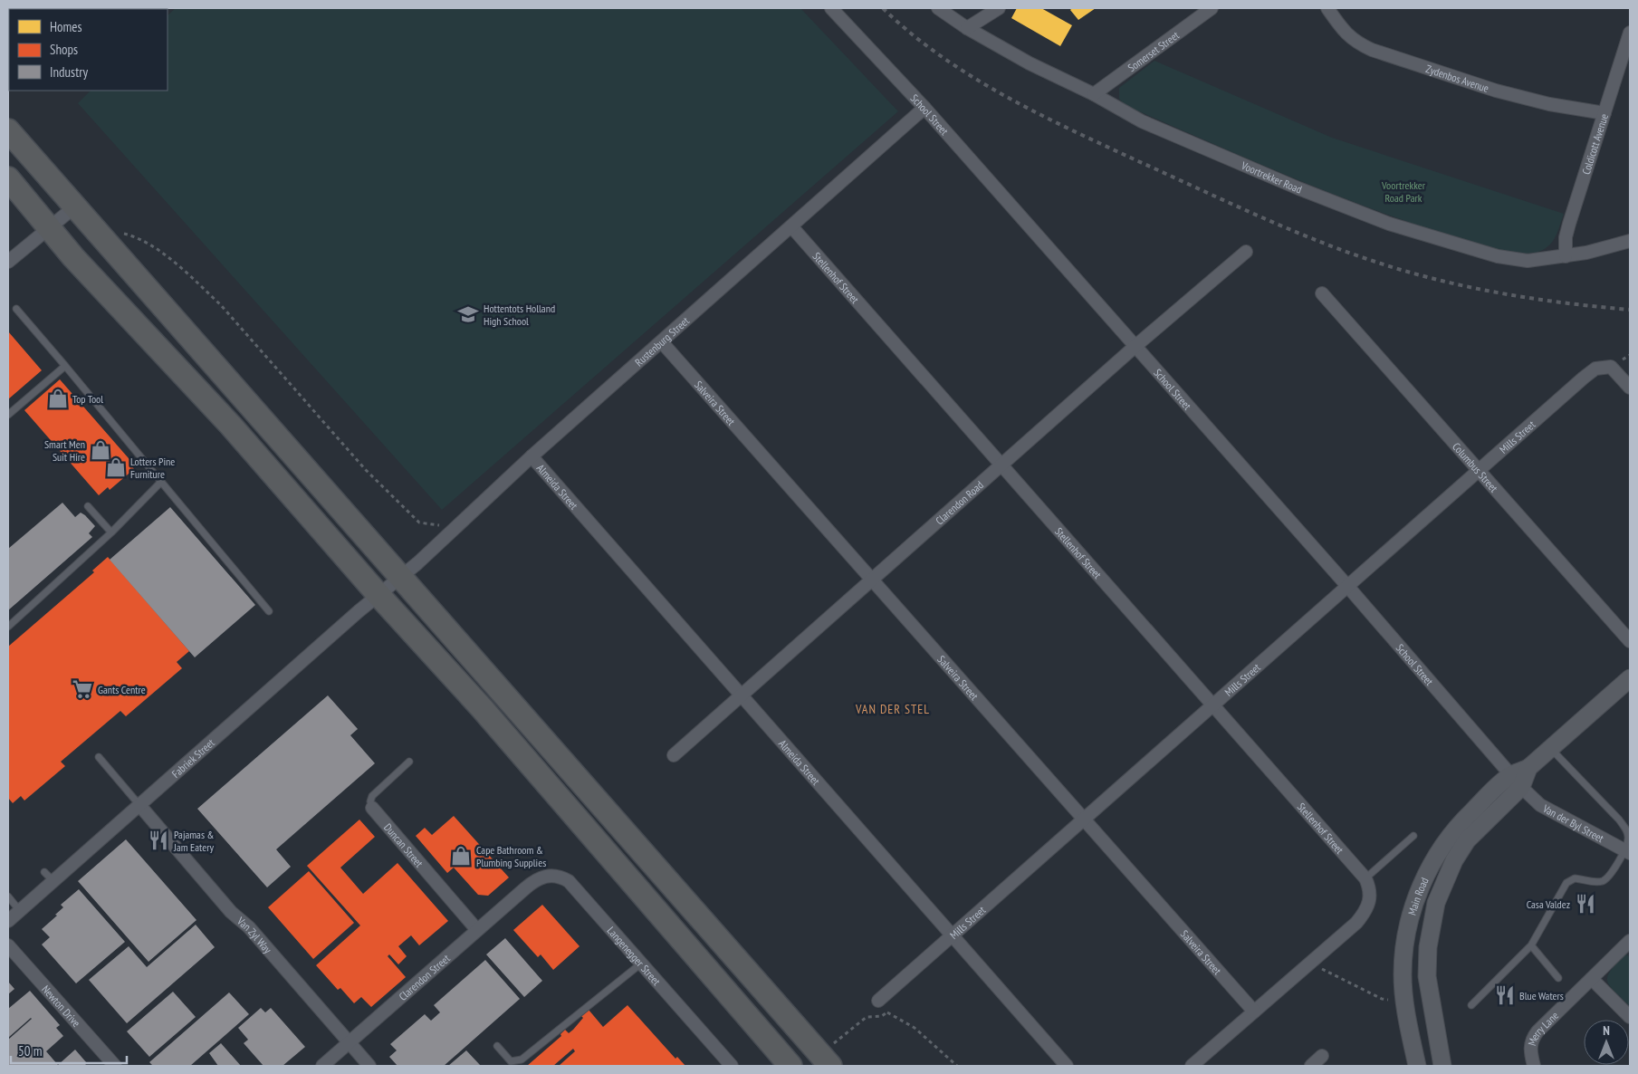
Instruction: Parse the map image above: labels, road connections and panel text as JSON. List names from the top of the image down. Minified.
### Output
{"streets":{"main road":["Main Road"],"street":["Somerset Street","Zydenbos Avenue","School Street","Coldicott Avenue","Voortrekker Road","Stellenhof Street","Rustenburg Street","Salveira Street","Mills Street","Columbus Street","Almeida Street","Clarendon Road","Fabriek Street","Van der Byl Street","Duncan Street","Van Zyl Way","Langenegger Street","Clarendon Street","Newton Drive","Merry Lane"]},"crossings":[["Somerset Street","Voortrekker Road"],["Zydenbos Avenue","Coldicott Avenue"],["School Street","Rustenburg Street"],["School Street","Mills Street"],["School Street","Clarendon Road"],["School Street","Van der Byl Street"],["School Street","Main Road"],["Coldicott Avenue","Voortrekker Road"],["Stellenhof Street","Rustenburg Street"],["Stellenhof Street","Mills Street"],["Stellenhof Street","Clarendon Road"],["Rustenburg Street","Salveira Street"],["Rustenburg Street","Almeida Street"],["Rustenburg Street","Fabriek Street"],["Salveira Street","Mills Street"],["Salveira Street","Clarendon Road"],["Mills Street","Columbus Street"],["Mills Street","Almeida Street"],["Almeida Street","Clarendon Road"],["Fabriek Street","Van Zyl Way"],["Van der Byl Street","Main Road"],["Duncan Street","Clarendon Street"],["Van Zyl Way","Clarendon Street"],["Langenegger Street","Clarendon Street"]],"districts":["VAN DER STEL"],"parks":["Voortrekker Road Park"],"places":{"school or university":["Hottentots Holland High School"],"shop":["Top Tool","Smart Men Suit Hire","Lotters Pine Furniture","Cape Bathroom & Plumbing Supplies"],"supermarket":["Gants Centre"],"restaurant":["Pajamas & Jam Eatery","Casa Valdez","Blue Waters"]},"legend":["Homes","Shops","Industry"],"scale_bar":"50 m","north":"top"}
